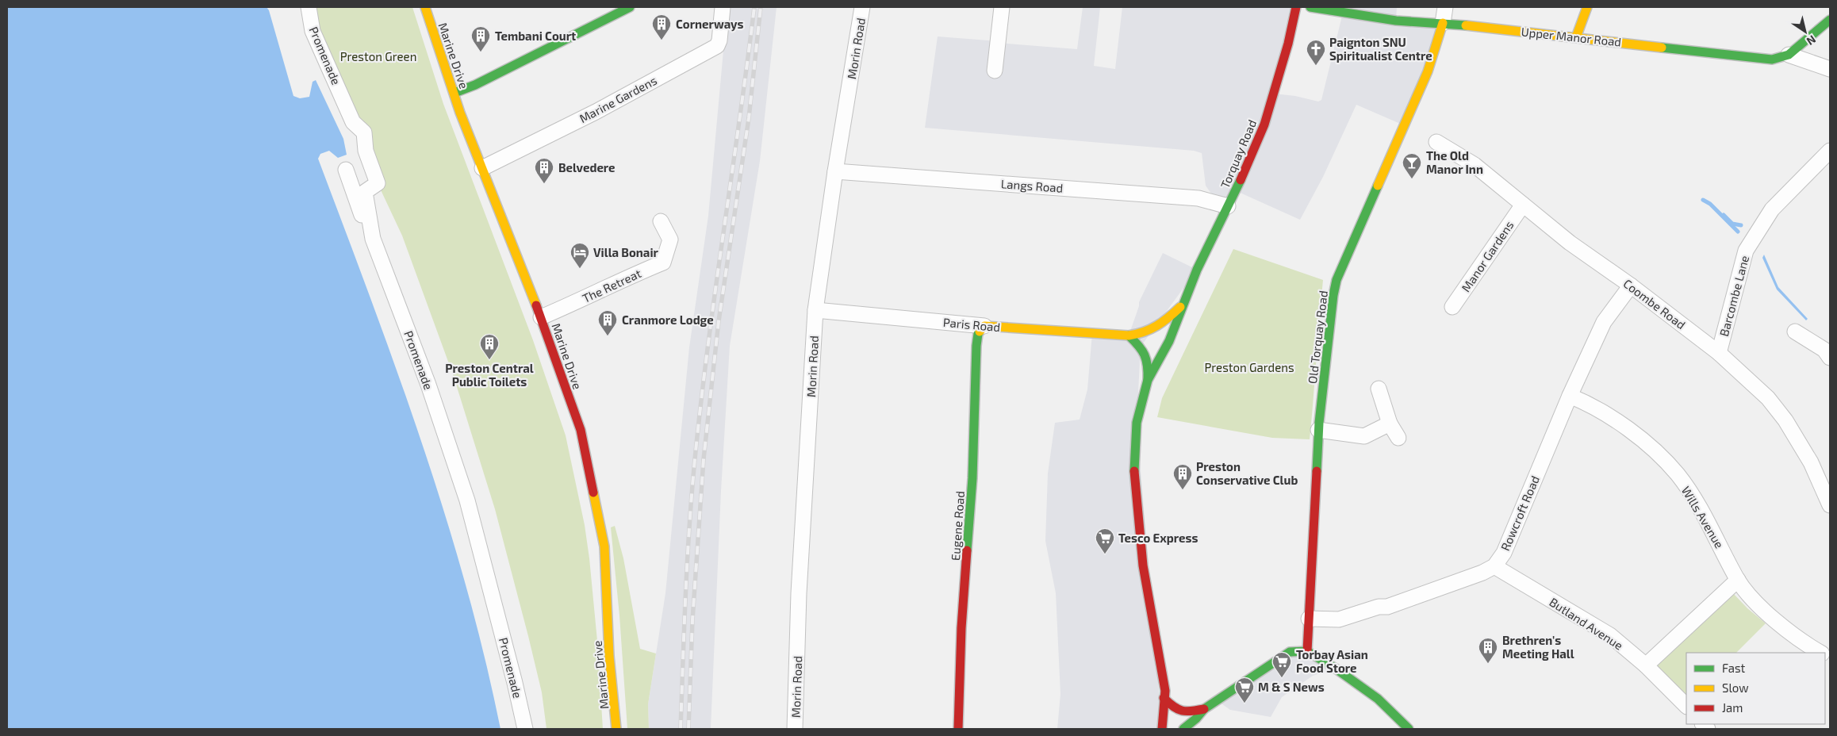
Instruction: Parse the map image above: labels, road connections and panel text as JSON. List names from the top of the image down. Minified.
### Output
{"streets":{"main road":["Upper Manor Road","Marine Drive","Torquay Road","Paris Road","Old Torquay Road","Eugene Road"],"street":["Morin Road","Promenade","Marine Gardens","Langs Road","Manor Gardens","The Retreat","Barcombe Lane","Coombe Road","Rowcroft Road","Wills Avenue","Butland Avenue"]},"crossings":[["Upper Manor Road","Old Torquay Road"],["Morin Road","Langs Road"],["Morin Road","Paris Road"],["Marine Drive","Marine Gardens"],["Marine Drive","The Retreat"],["Torquay Road","Langs Road"],["Torquay Road","Paris Road"],["Manor Gardens","Coombe Road"],["Barcombe Lane","Coombe Road"],["Coombe Road","Rowcroft Road"],["Paris Road","Eugene Road"],["Rowcroft Road","Wills Avenue"],["Rowcroft Road","Butland Avenue"]],"parks":["Preston Green","Preston Gardens"],"places":{"building":["Cornerways","Tembani Court","Belvedere","Cranmore Lodge","Preston Central Public Toilets","Preston Conservative Club","Brethren's Meeting Hall"],"church":["Paignton SNU Spiritualist Centre"],"bar":["The Old Manor Inn"],"hotel":["Villa Bonair"],"supermarket":["Tesco Express","Torbay Asian Food Store","M & S News"]},"legend":["Fast","Slow","Jam"],"north":"bottom right"}
